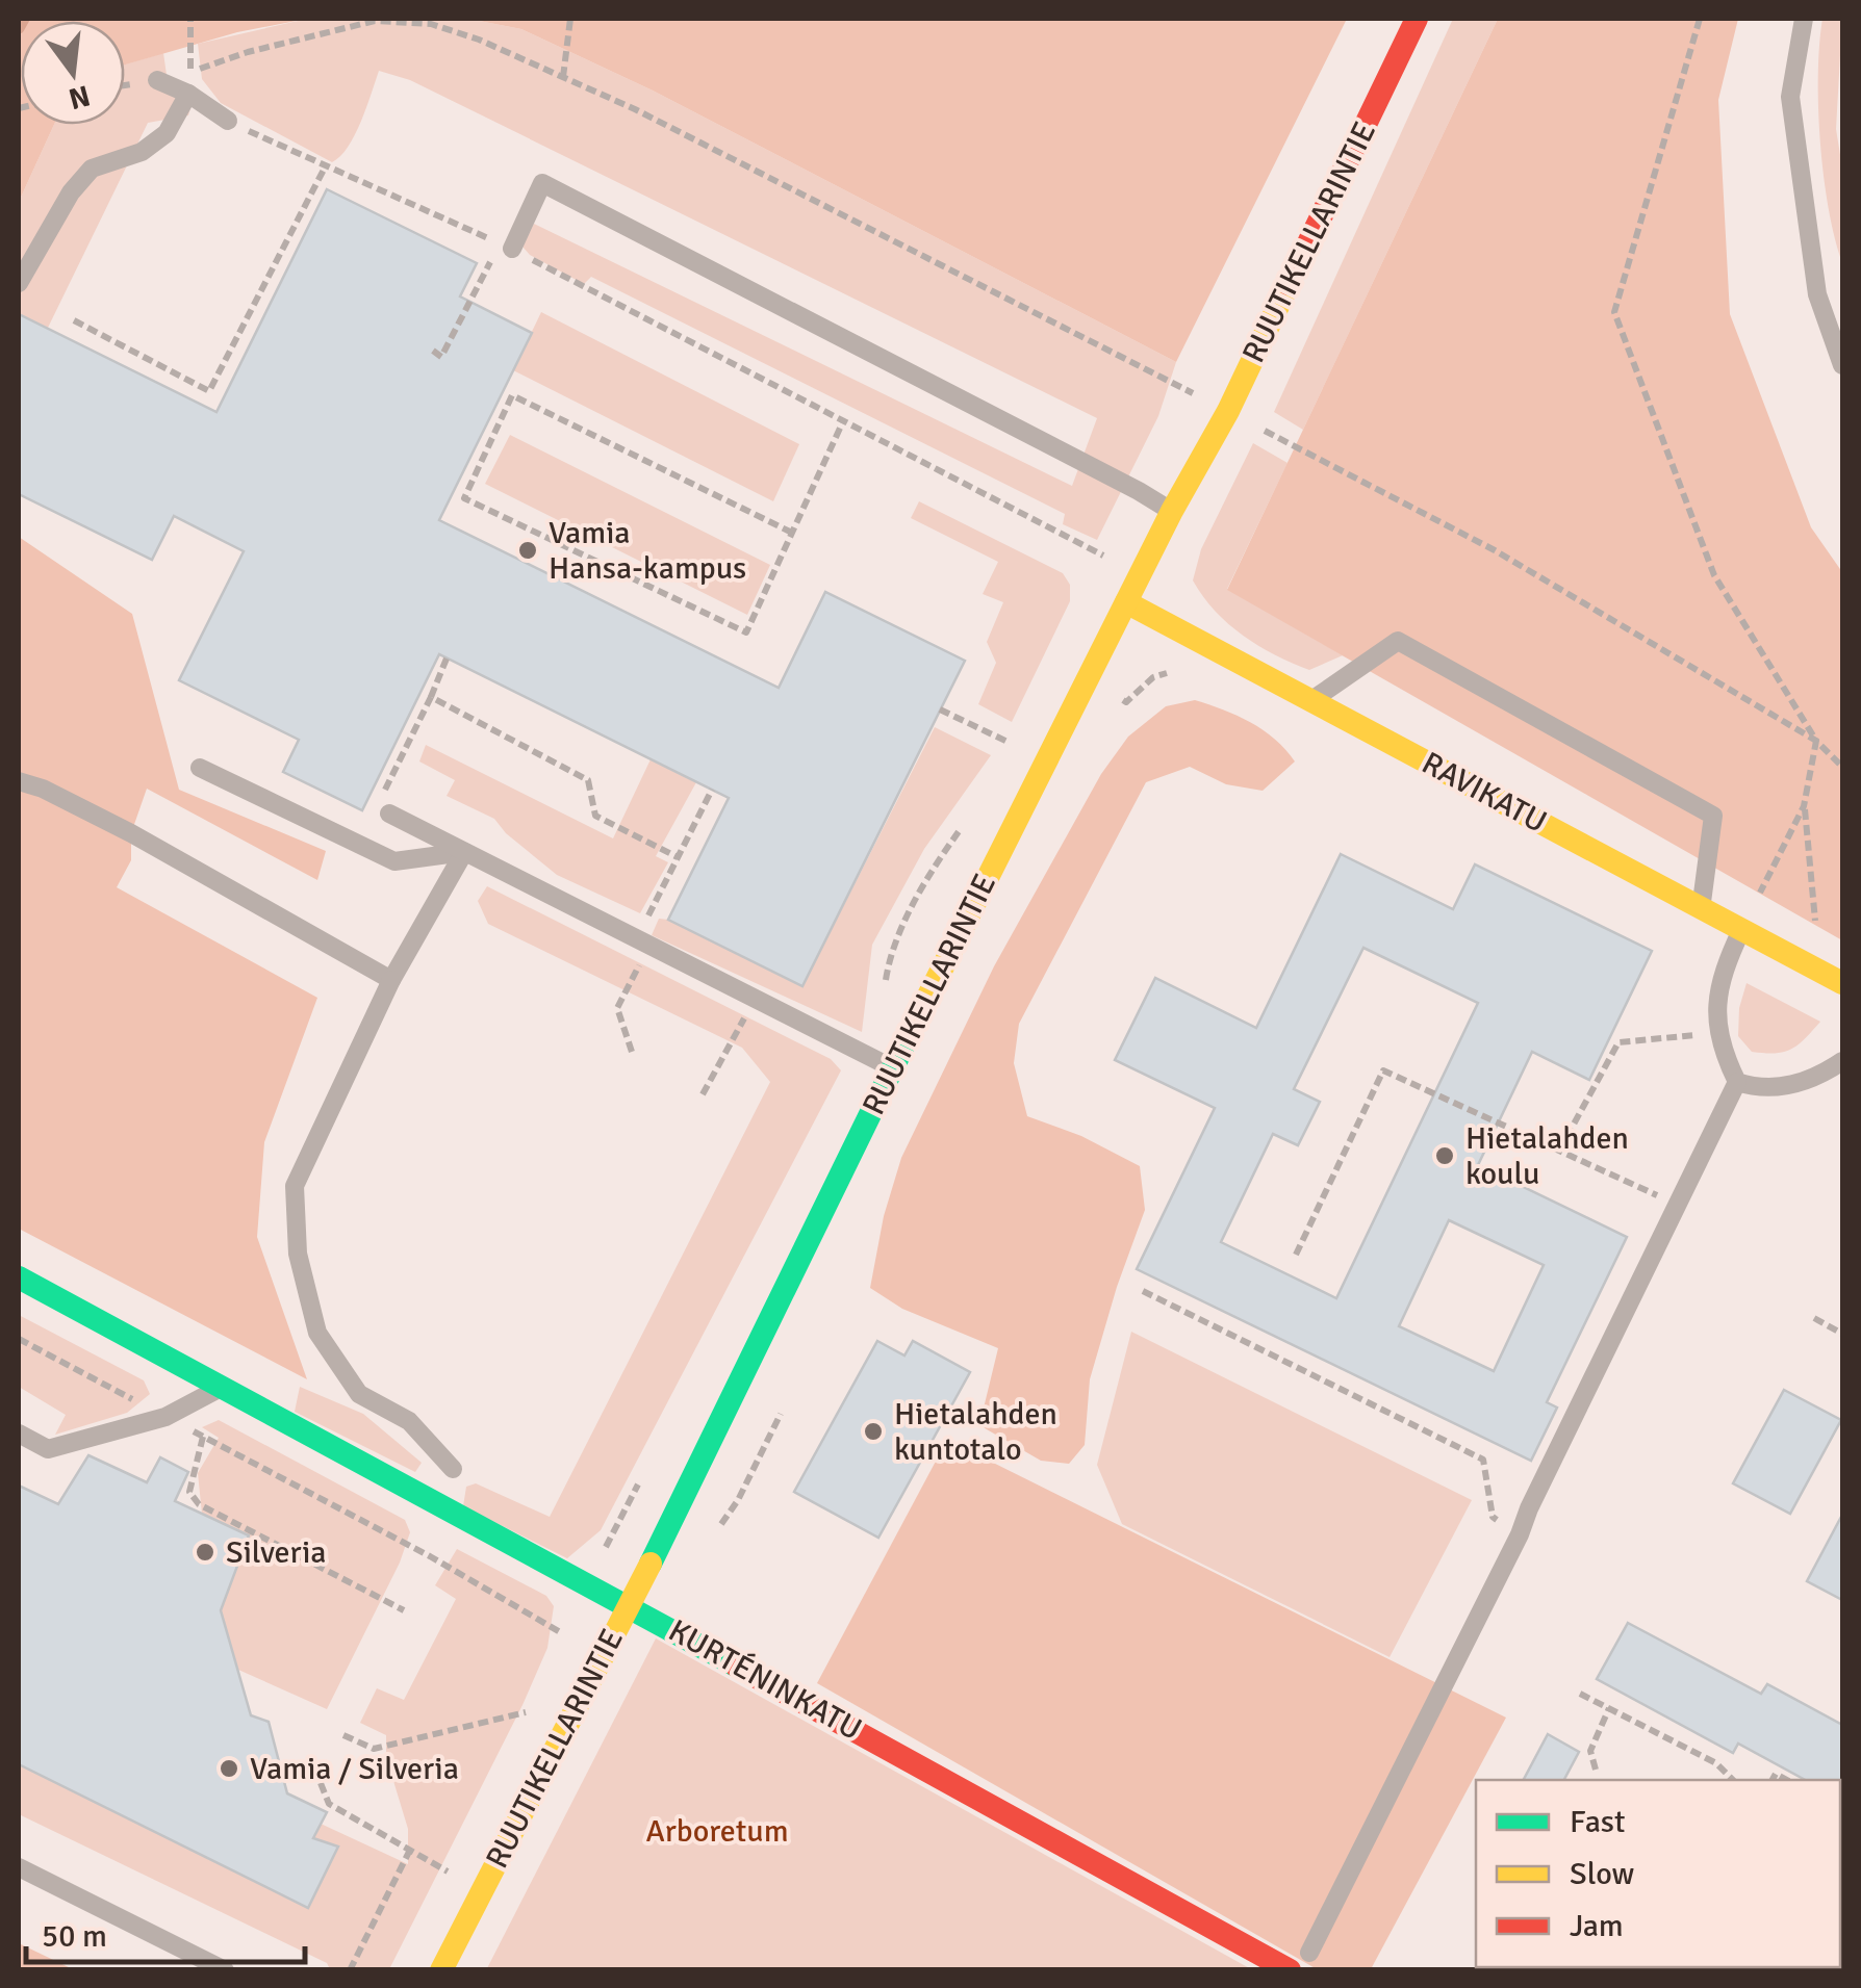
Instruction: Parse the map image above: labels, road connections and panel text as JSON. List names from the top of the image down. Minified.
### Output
{"streets":{"street":["RUUTIKELLARINTIE","RAVIKATU","KURTÉNINKATU"]},"crossings":[["RUUTIKELLARINTIE","RAVIKATU"],["RUUTIKELLARINTIE","KURTÉNINKATU"]],"parks":["Arboretum"],"places":["Vamia Hansa-kampus","Hietalahden koulu","Hietalahden kuntotalo","Silveria","Vamia / Silveria"],"legend":["Fast","Slow","Jam"],"scale_bar":"50 m","north":"bottom"}
